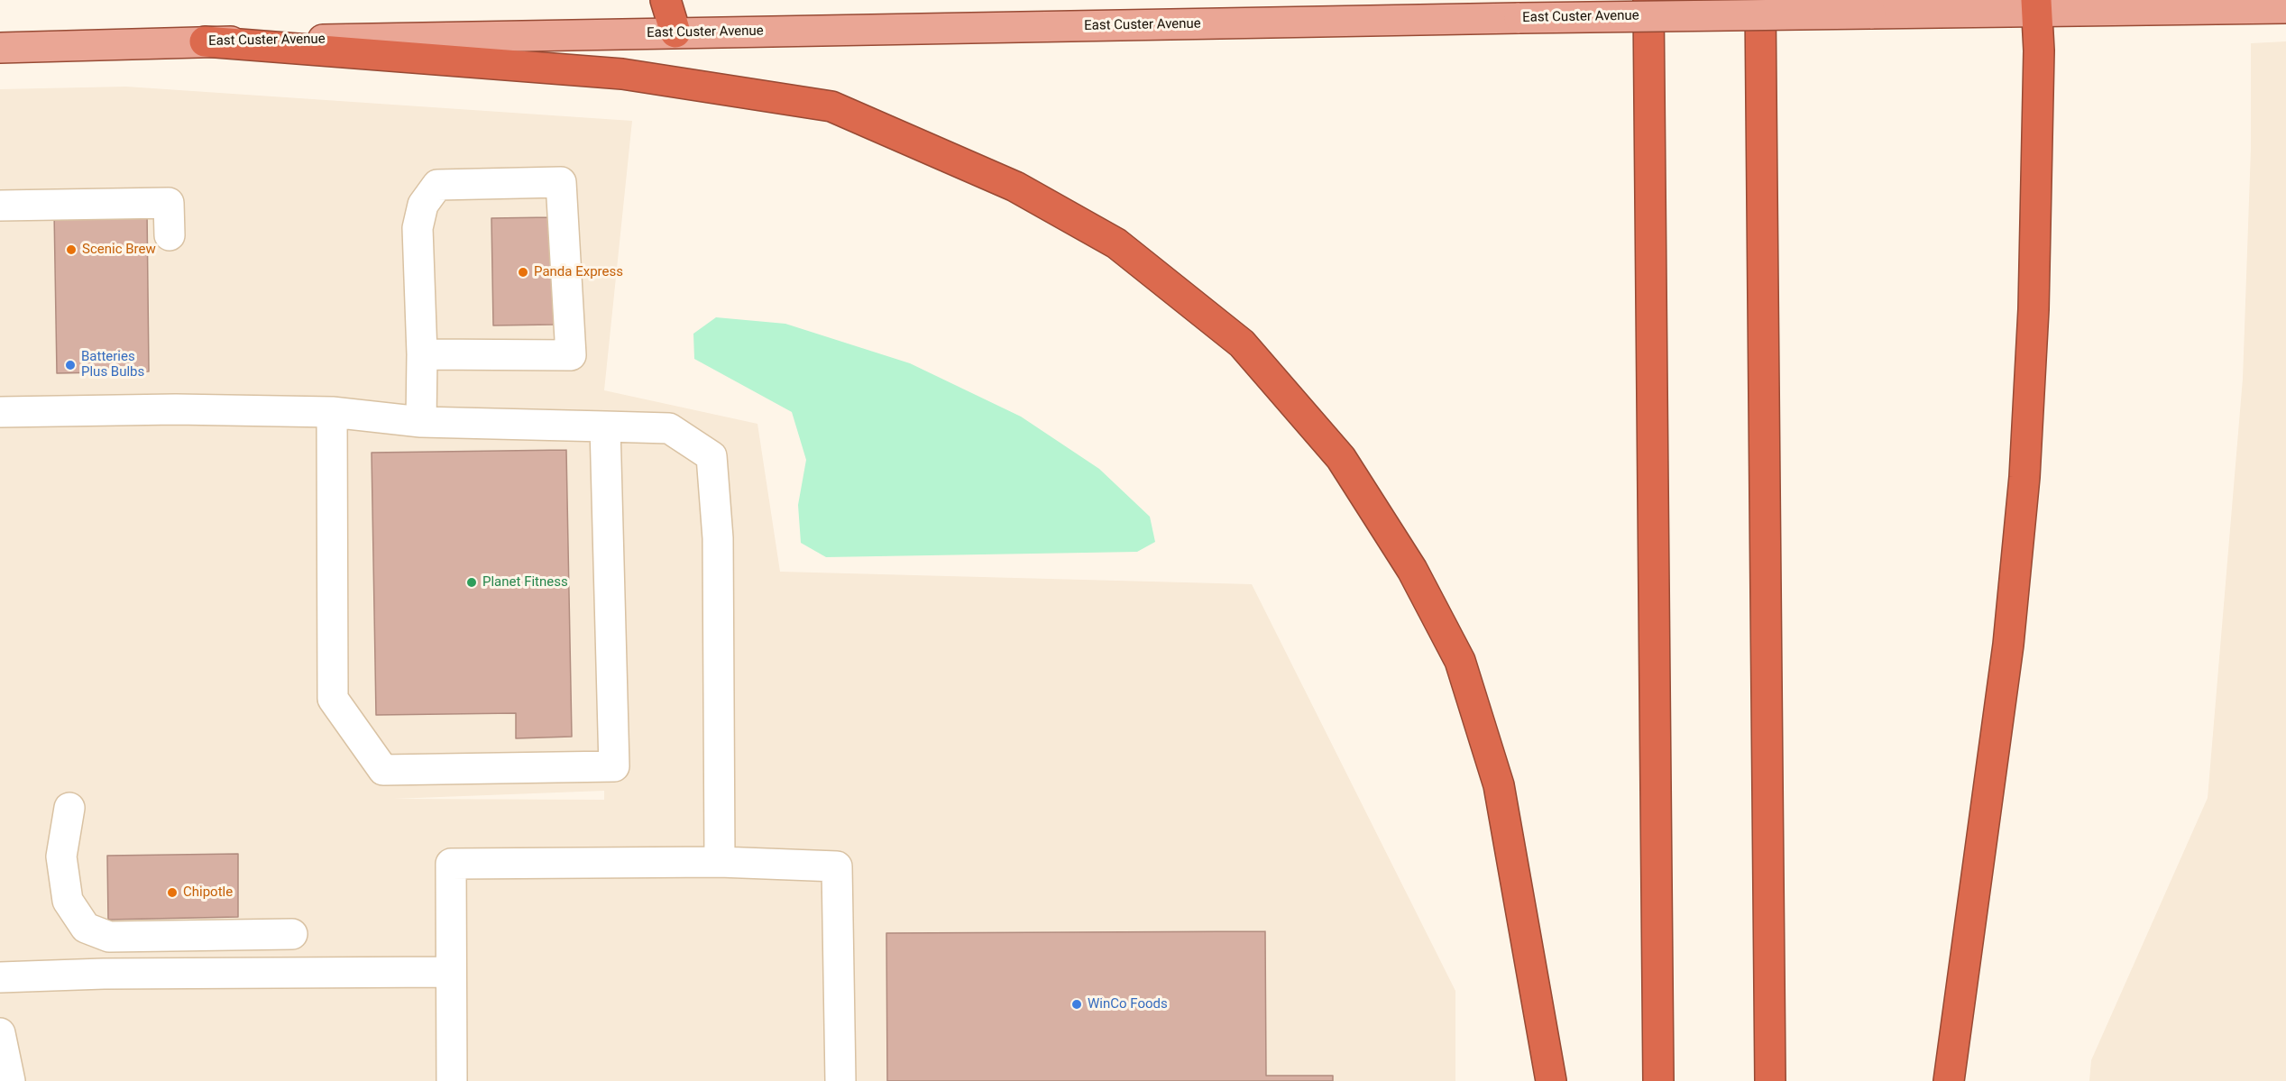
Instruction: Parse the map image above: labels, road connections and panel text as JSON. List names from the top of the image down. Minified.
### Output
{"streets":{"main road":["East Custer Avenue"]},"places":["Scenic Brew","Panda Express","Batteries Plus Bulbs","Planet Fitness","Chipotle","WinCo Foods"]}
